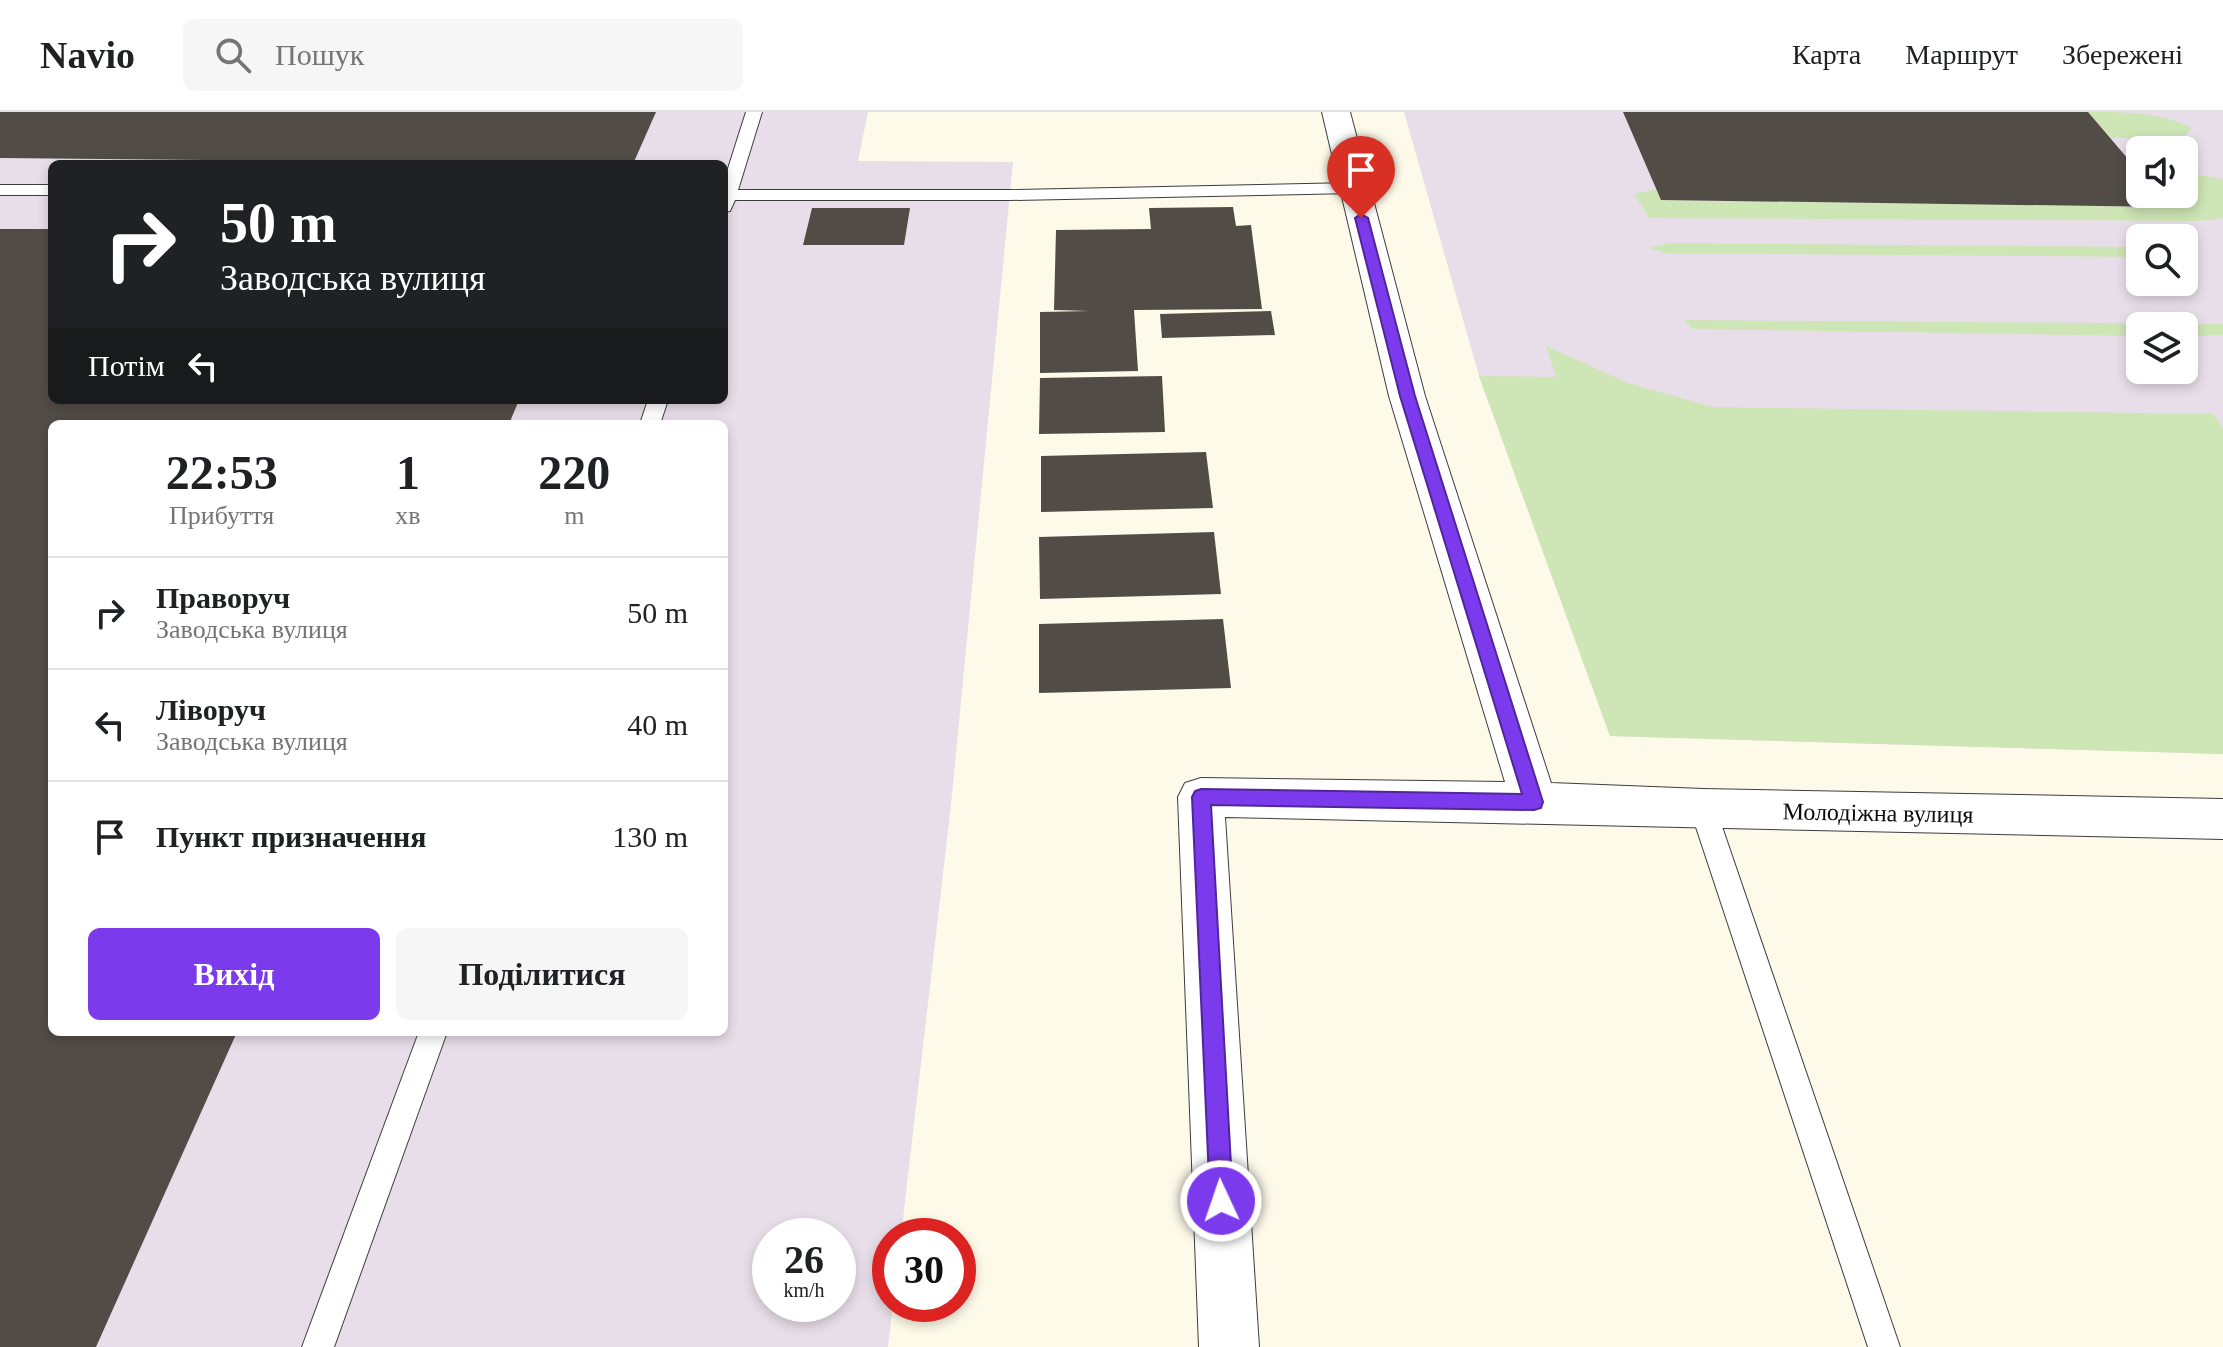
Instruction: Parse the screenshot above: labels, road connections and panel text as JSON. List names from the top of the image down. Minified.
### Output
{"streets":{"street":["Молодіжна вулиця"]},"page":{"header":"Navio","search":"Пошук","nav":["Карта","Маршрут","Збережені"],"turn":["50 m","Заводська вулиця"],"then":"Потім","eta":["22:53","Прибуття","1","хв","220","m"],"list":[{"name":"Праворуч","note":"Заводська вулиця","value":"50 m"},{"name":"Ліворуч","note":"Заводська вулиця","value":"40 m"},{"name":"Пункт призначення","value":"130 m"}],"buttons":["Вихід","Поділитися"],"speed":"26 km/h","limit":"30"}}
